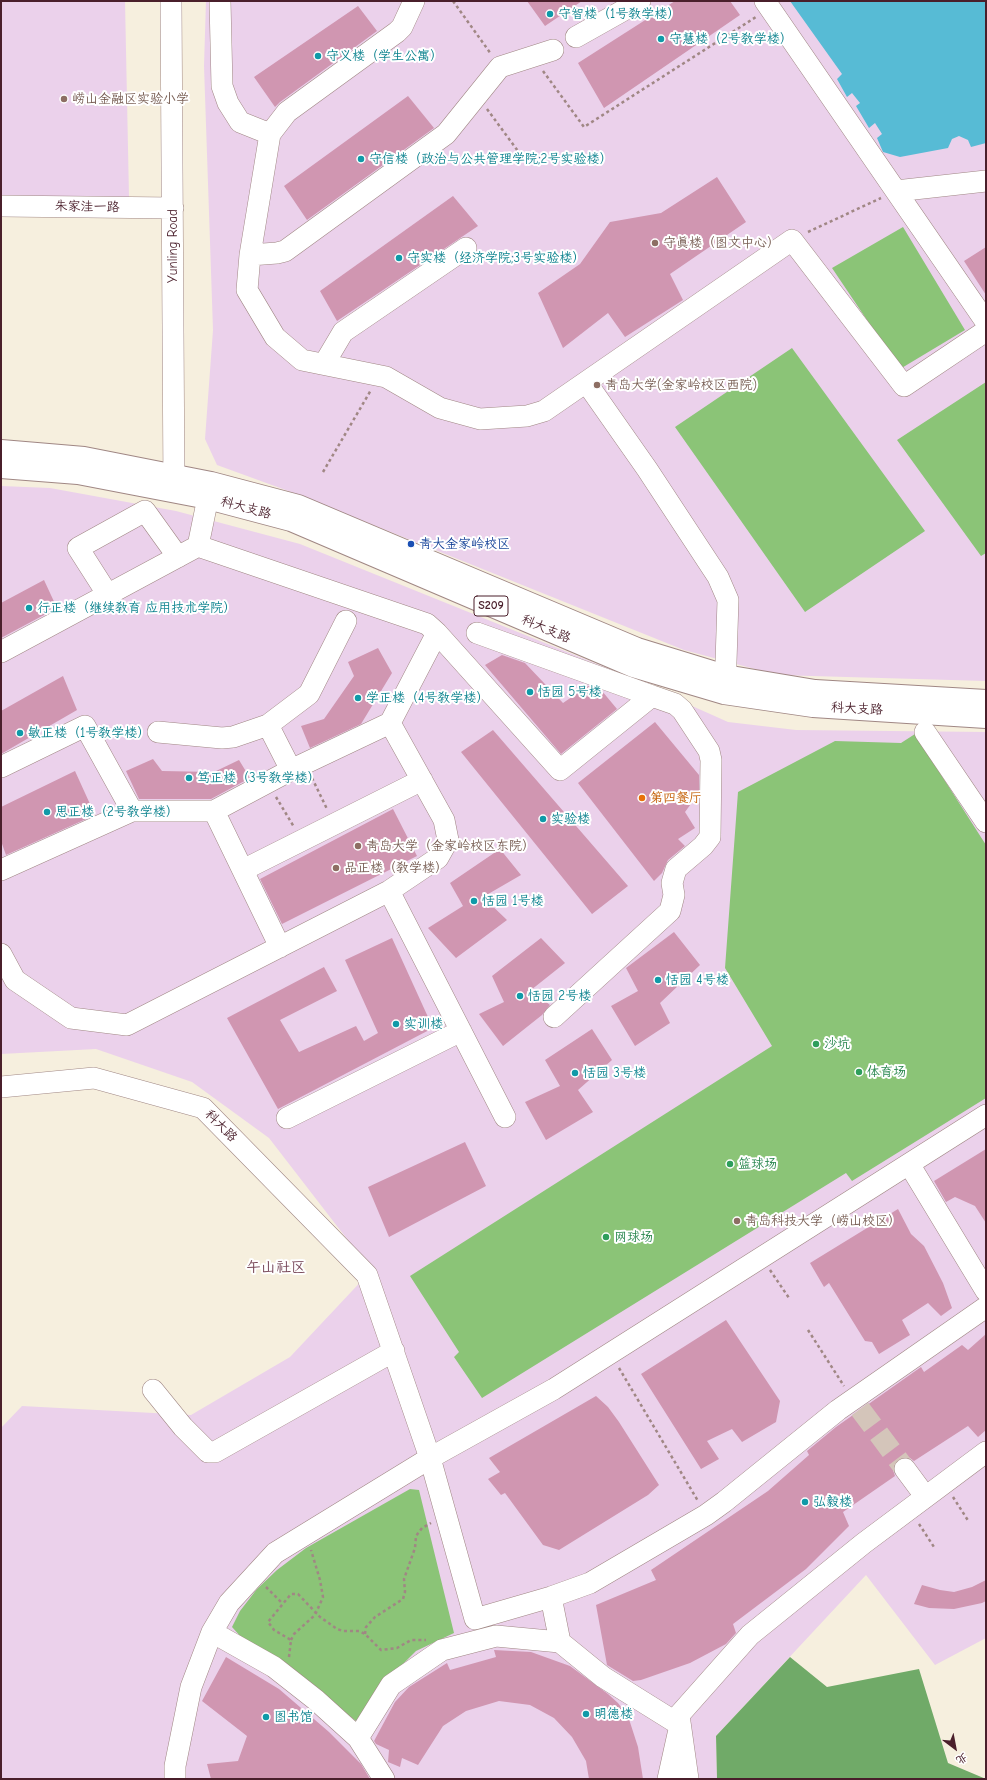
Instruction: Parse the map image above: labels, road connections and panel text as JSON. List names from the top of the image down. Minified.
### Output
{"streets":{"main road":["科大支路","S209"],"street":["朱家洼一路","Yunling Road","科大路"]},"crossings":[["朱家洼一路","Yunling Road"],["Yunling Road","科大支路"]],"districts":["午山社区"],"places":["守智楼（1号教学楼）","守慧楼（2号教学楼）","守义楼（学生公寓）","崂山金融区实验小学","守信楼（政治与公共管理学院;2号实验楼）","守真楼（图文中心）","守实楼（经济学院;3号实验楼）","青岛大学(金家岭校区西院)","青大金家岭校区","行正楼（继续教育 应用技术学院）","恬园 5号楼","学正楼（4号教学楼）","敏正楼（1号教学楼）","笃正楼（3号教学楼）","第四餐厅","思正楼（2号教学楼）","实验楼","青岛大学（金家岭校区东院）","品正楼（教学楼）","恬园 1号楼","恬园 4号楼","恬园 2号楼","实训楼","沙坑","体育场","恬园 3号楼","篮球场","青岛科技大学（崂山校区）","网球场","弘毅楼","明德楼","图书馆"],"north":"bottom right"}
